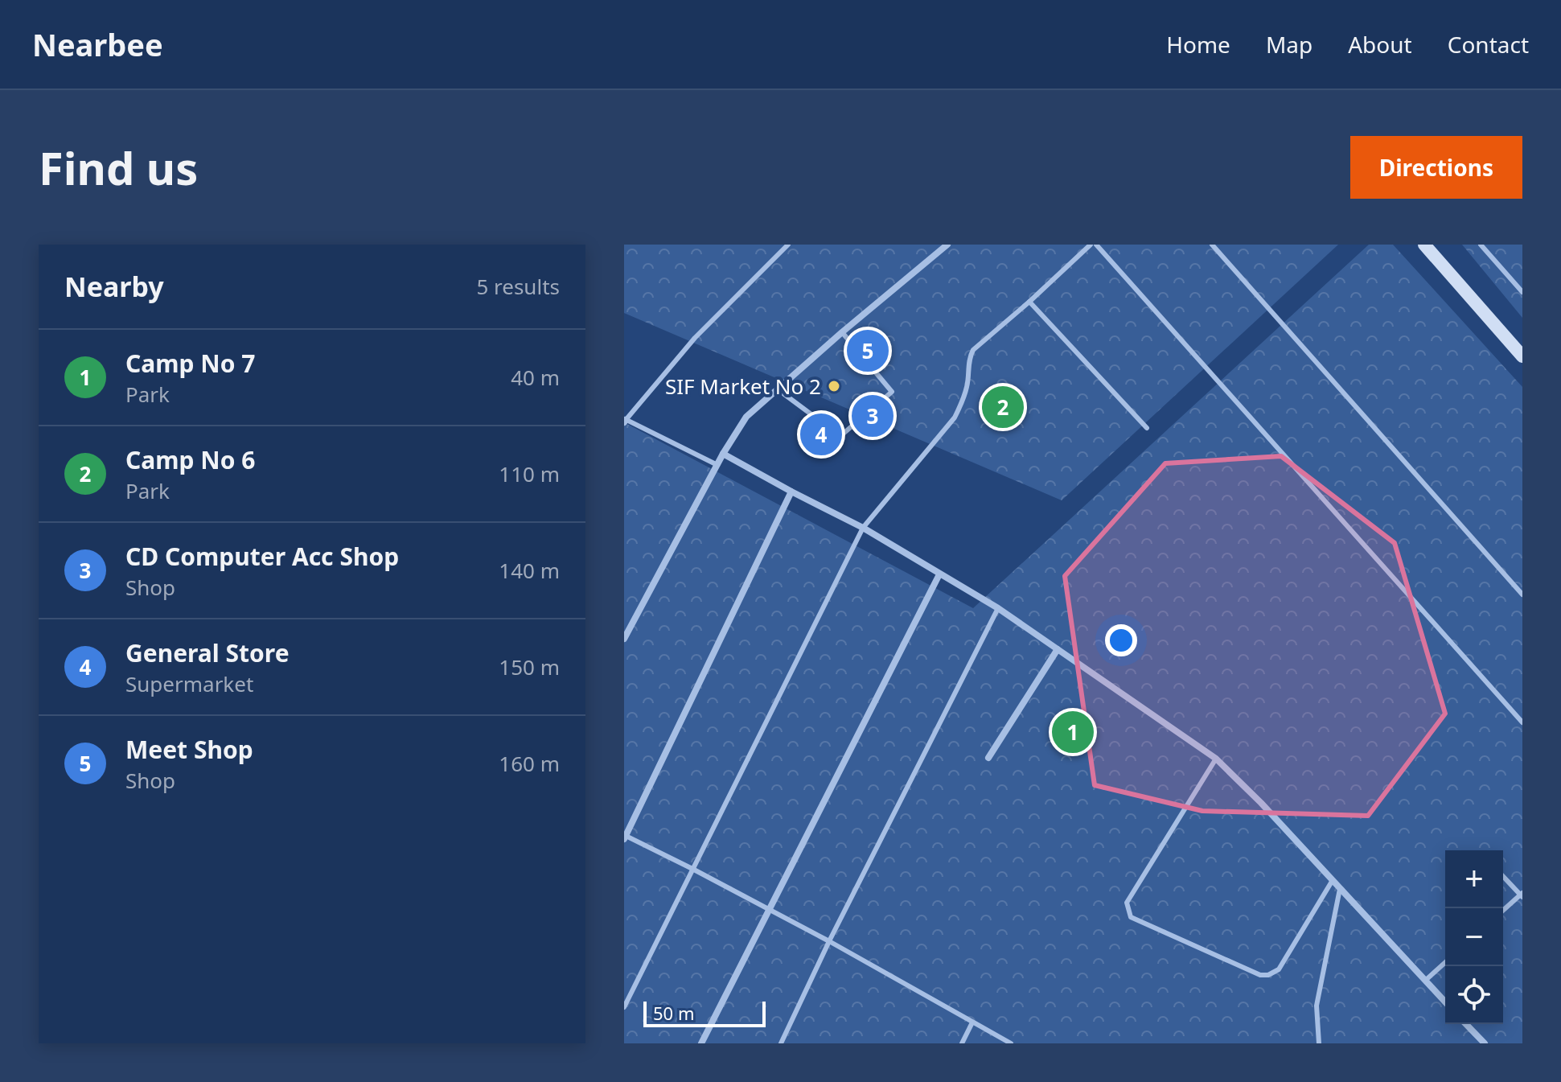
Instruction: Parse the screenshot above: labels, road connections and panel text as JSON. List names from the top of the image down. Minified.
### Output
{"places":["SIF Market No 2"],"scale_bar":"50 m","page":{"header":"Nearbee","nav":["Home","Map","About","Contact"],"buttons":"Directions","title":"Find us","heading":["Nearby","5 results"],"pins":["5","2","3","4","1"],"list":[{"mark":"1","name":"Camp No 7","note":"Park","value":"40 m"},{"mark":"2","name":"Camp No 6","note":"Park","value":"110 m"},{"mark":"3","name":"CD Computer Acc Shop","note":"Shop","value":"140 m"},{"mark":"4","name":"General Store","note":"Supermarket","value":"150 m"},{"mark":"5","name":"Meet Shop","note":"Shop","value":"160 m"}],"map_buttons":["+","−"],"scale":"50 m"}}
